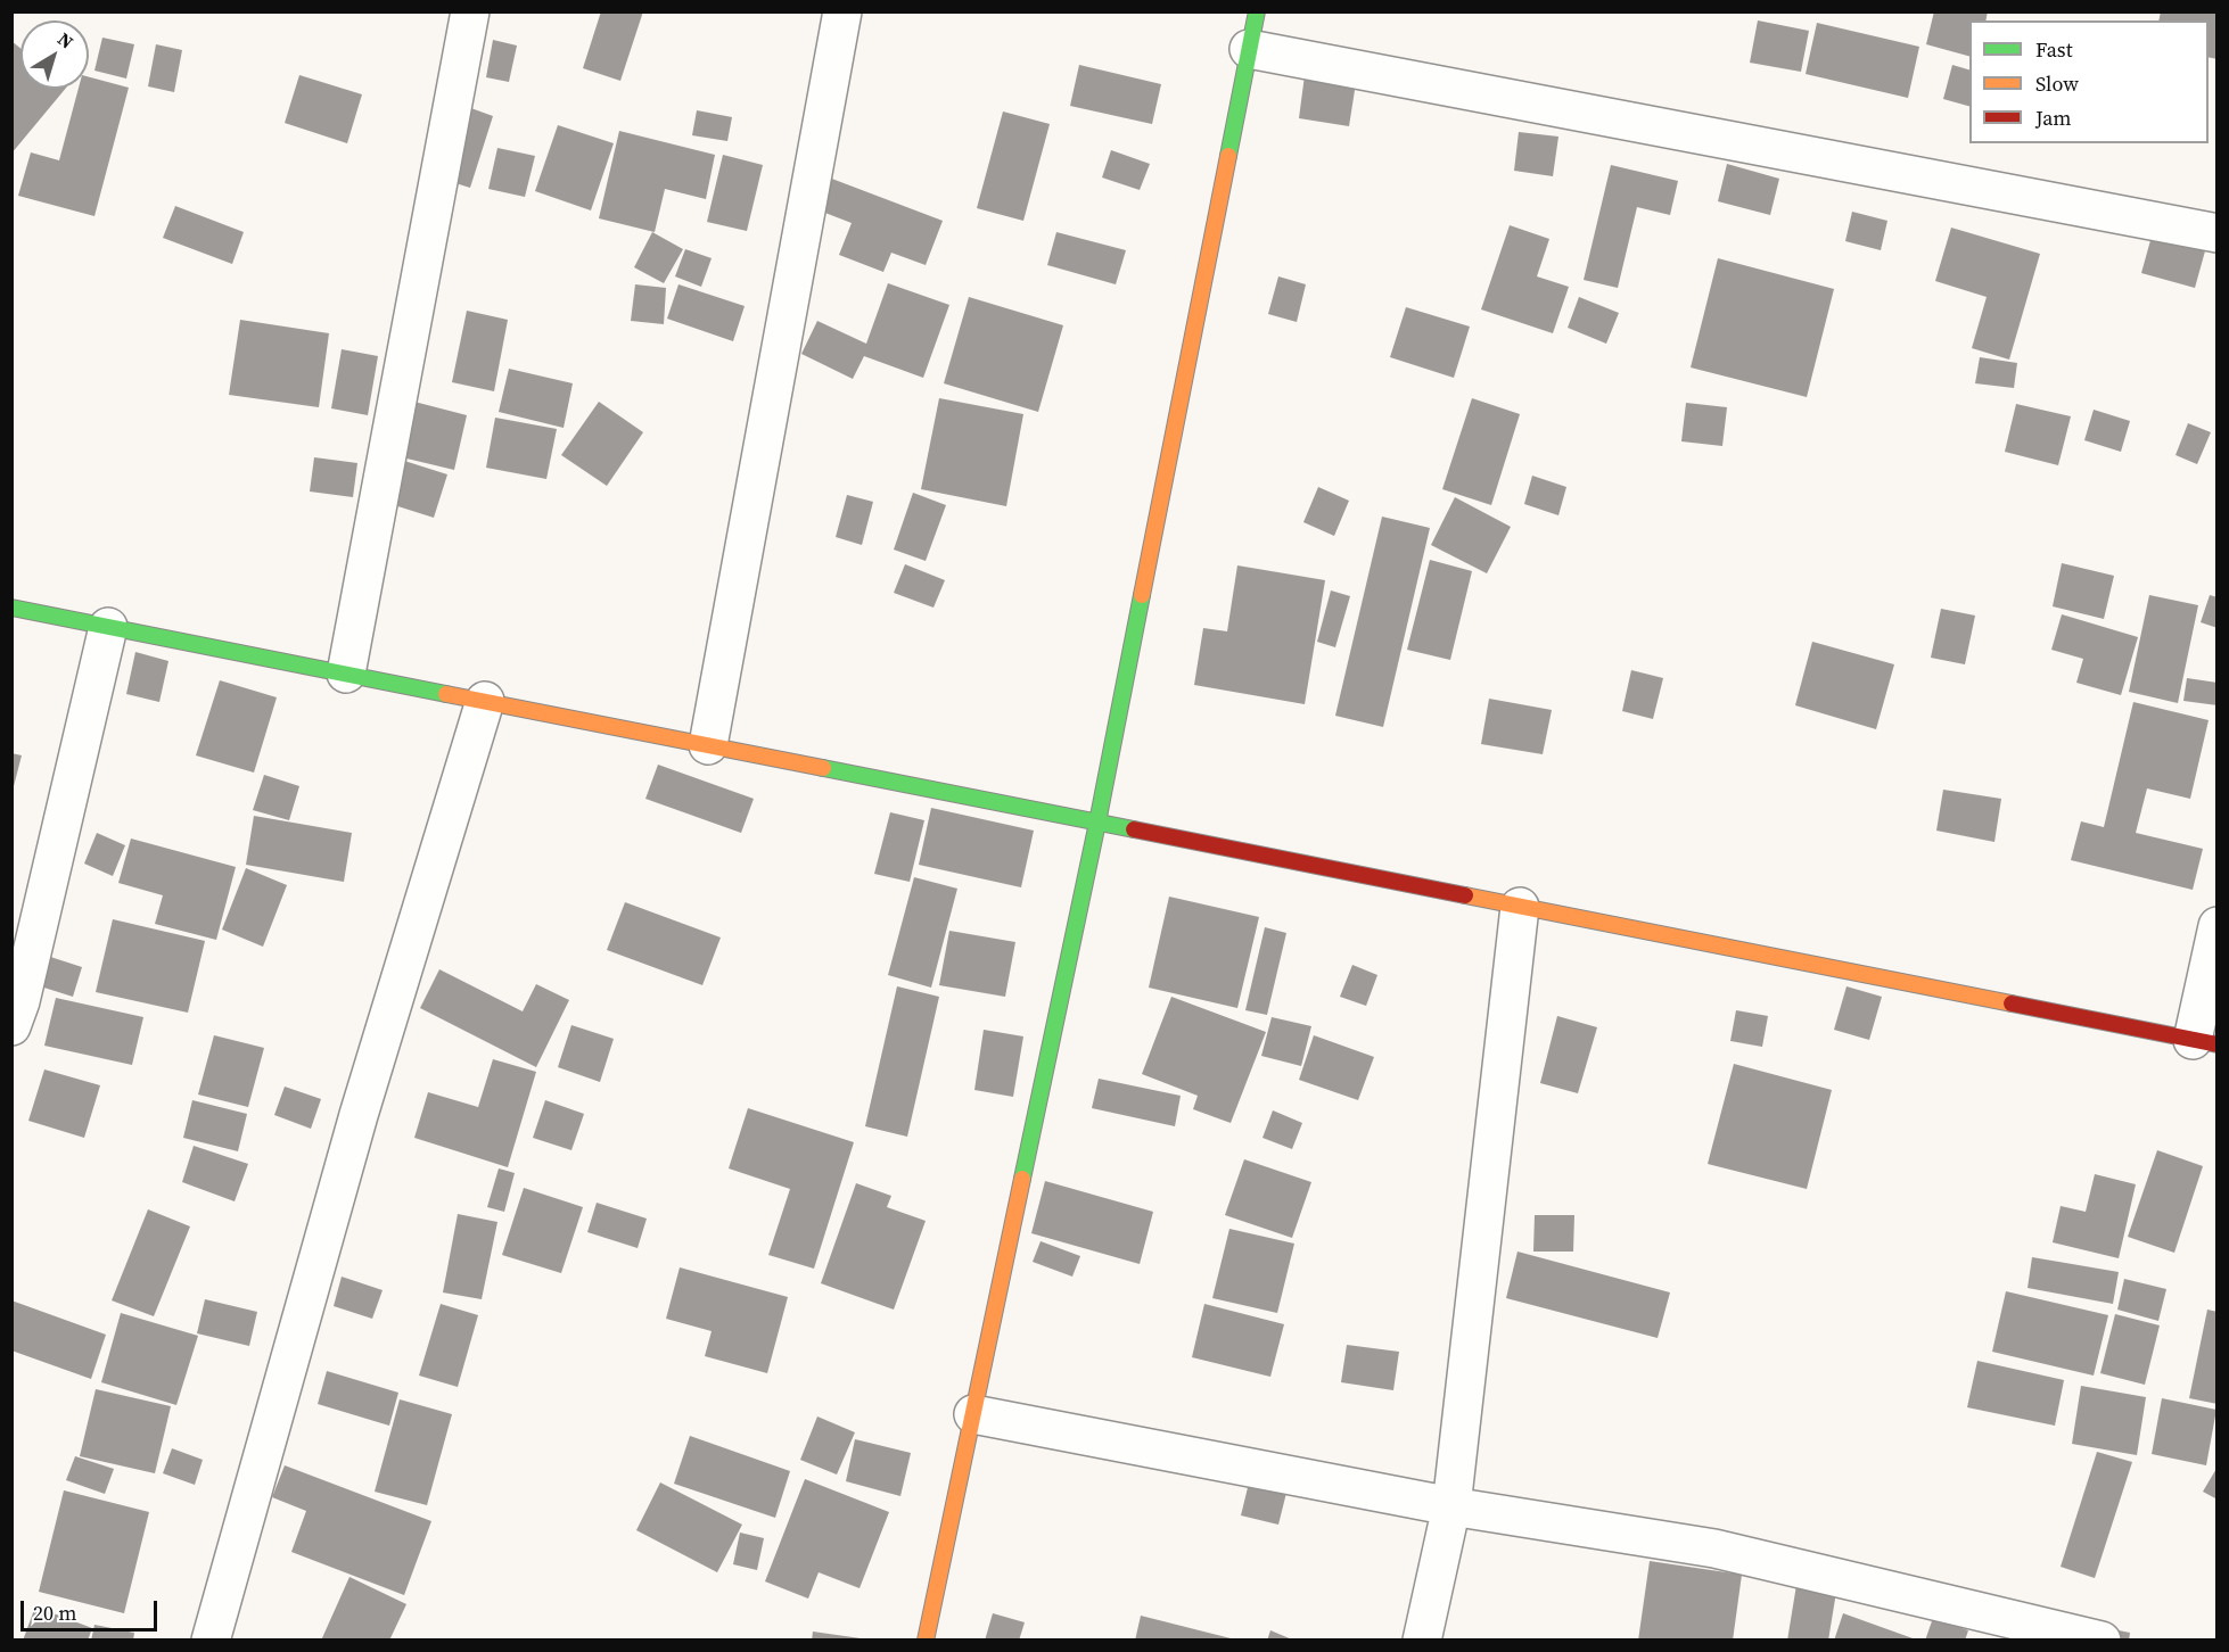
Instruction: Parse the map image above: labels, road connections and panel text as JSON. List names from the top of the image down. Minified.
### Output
{"legend":["Fast","Slow","Jam"],"scale_bar":"20 m","north":"top right"}
